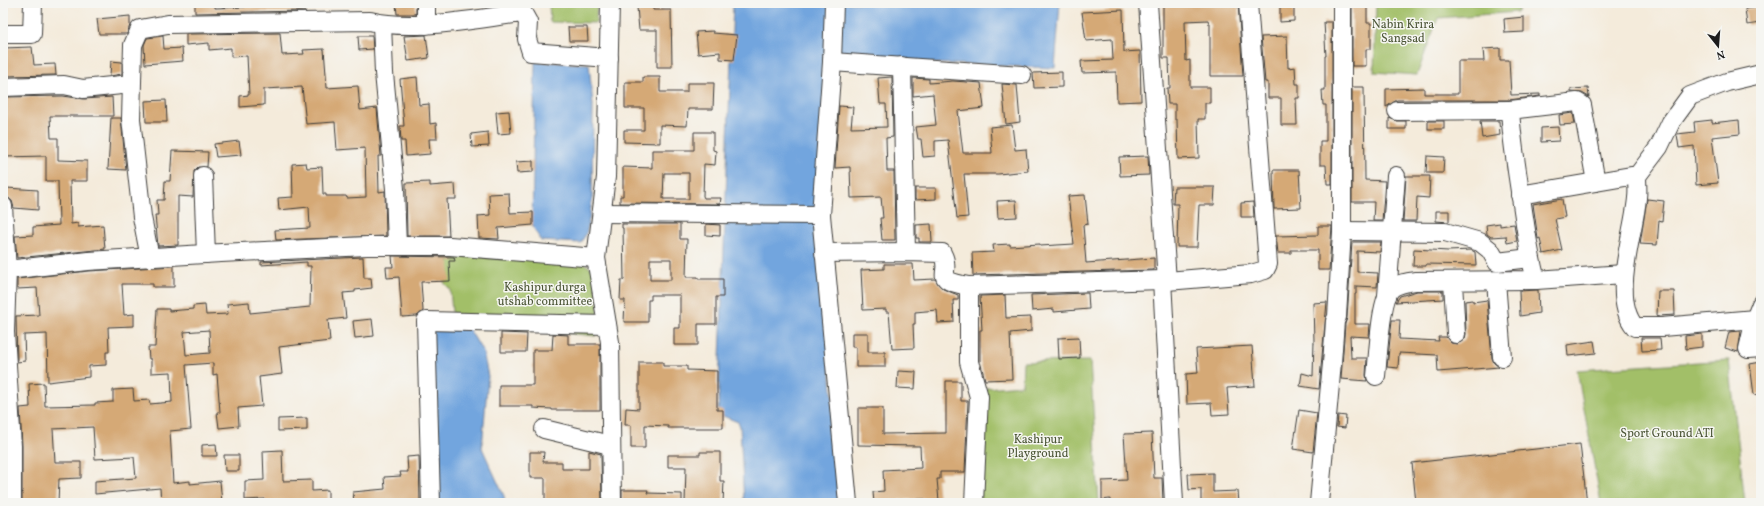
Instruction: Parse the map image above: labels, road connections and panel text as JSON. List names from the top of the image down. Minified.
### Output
{"parks":["Nabin Krira Sangsad","Kashipur durga utshab committee","Sport Ground ATI","Kashipur Playground"],"north":"bottom"}
